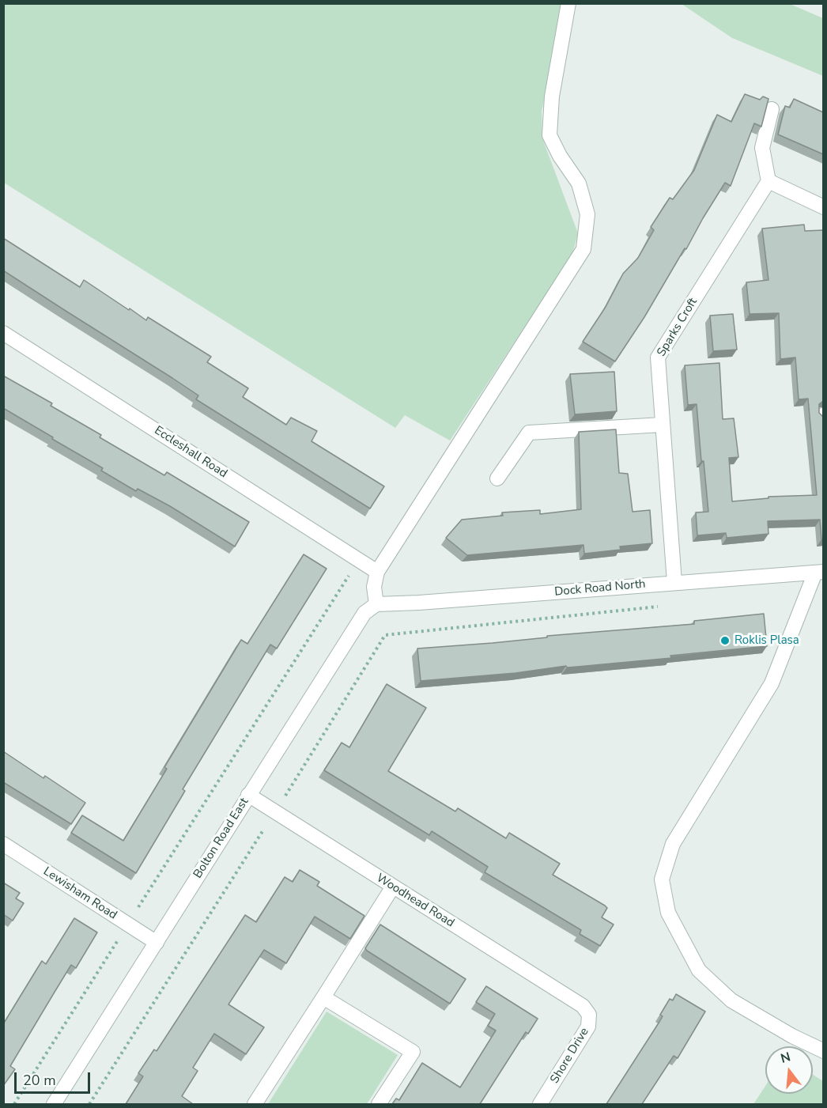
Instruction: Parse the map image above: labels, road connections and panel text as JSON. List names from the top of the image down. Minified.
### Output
{"streets":{"street":["Sparks Croft","Eccleshall Road","Dock Road North","Bolton Road East","Lewisham Road","Woodhead Road","Shore Drive"]},"crossings":[["Sparks Croft","Dock Road North"],["Dock Road North","Bolton Road East"],["Bolton Road East","Lewisham Road"],["Bolton Road East","Woodhead Road"],["Woodhead Road","Shore Drive"]],"places":["Roklis Plasa"],"scale_bar":"20 m","north":"top"}
